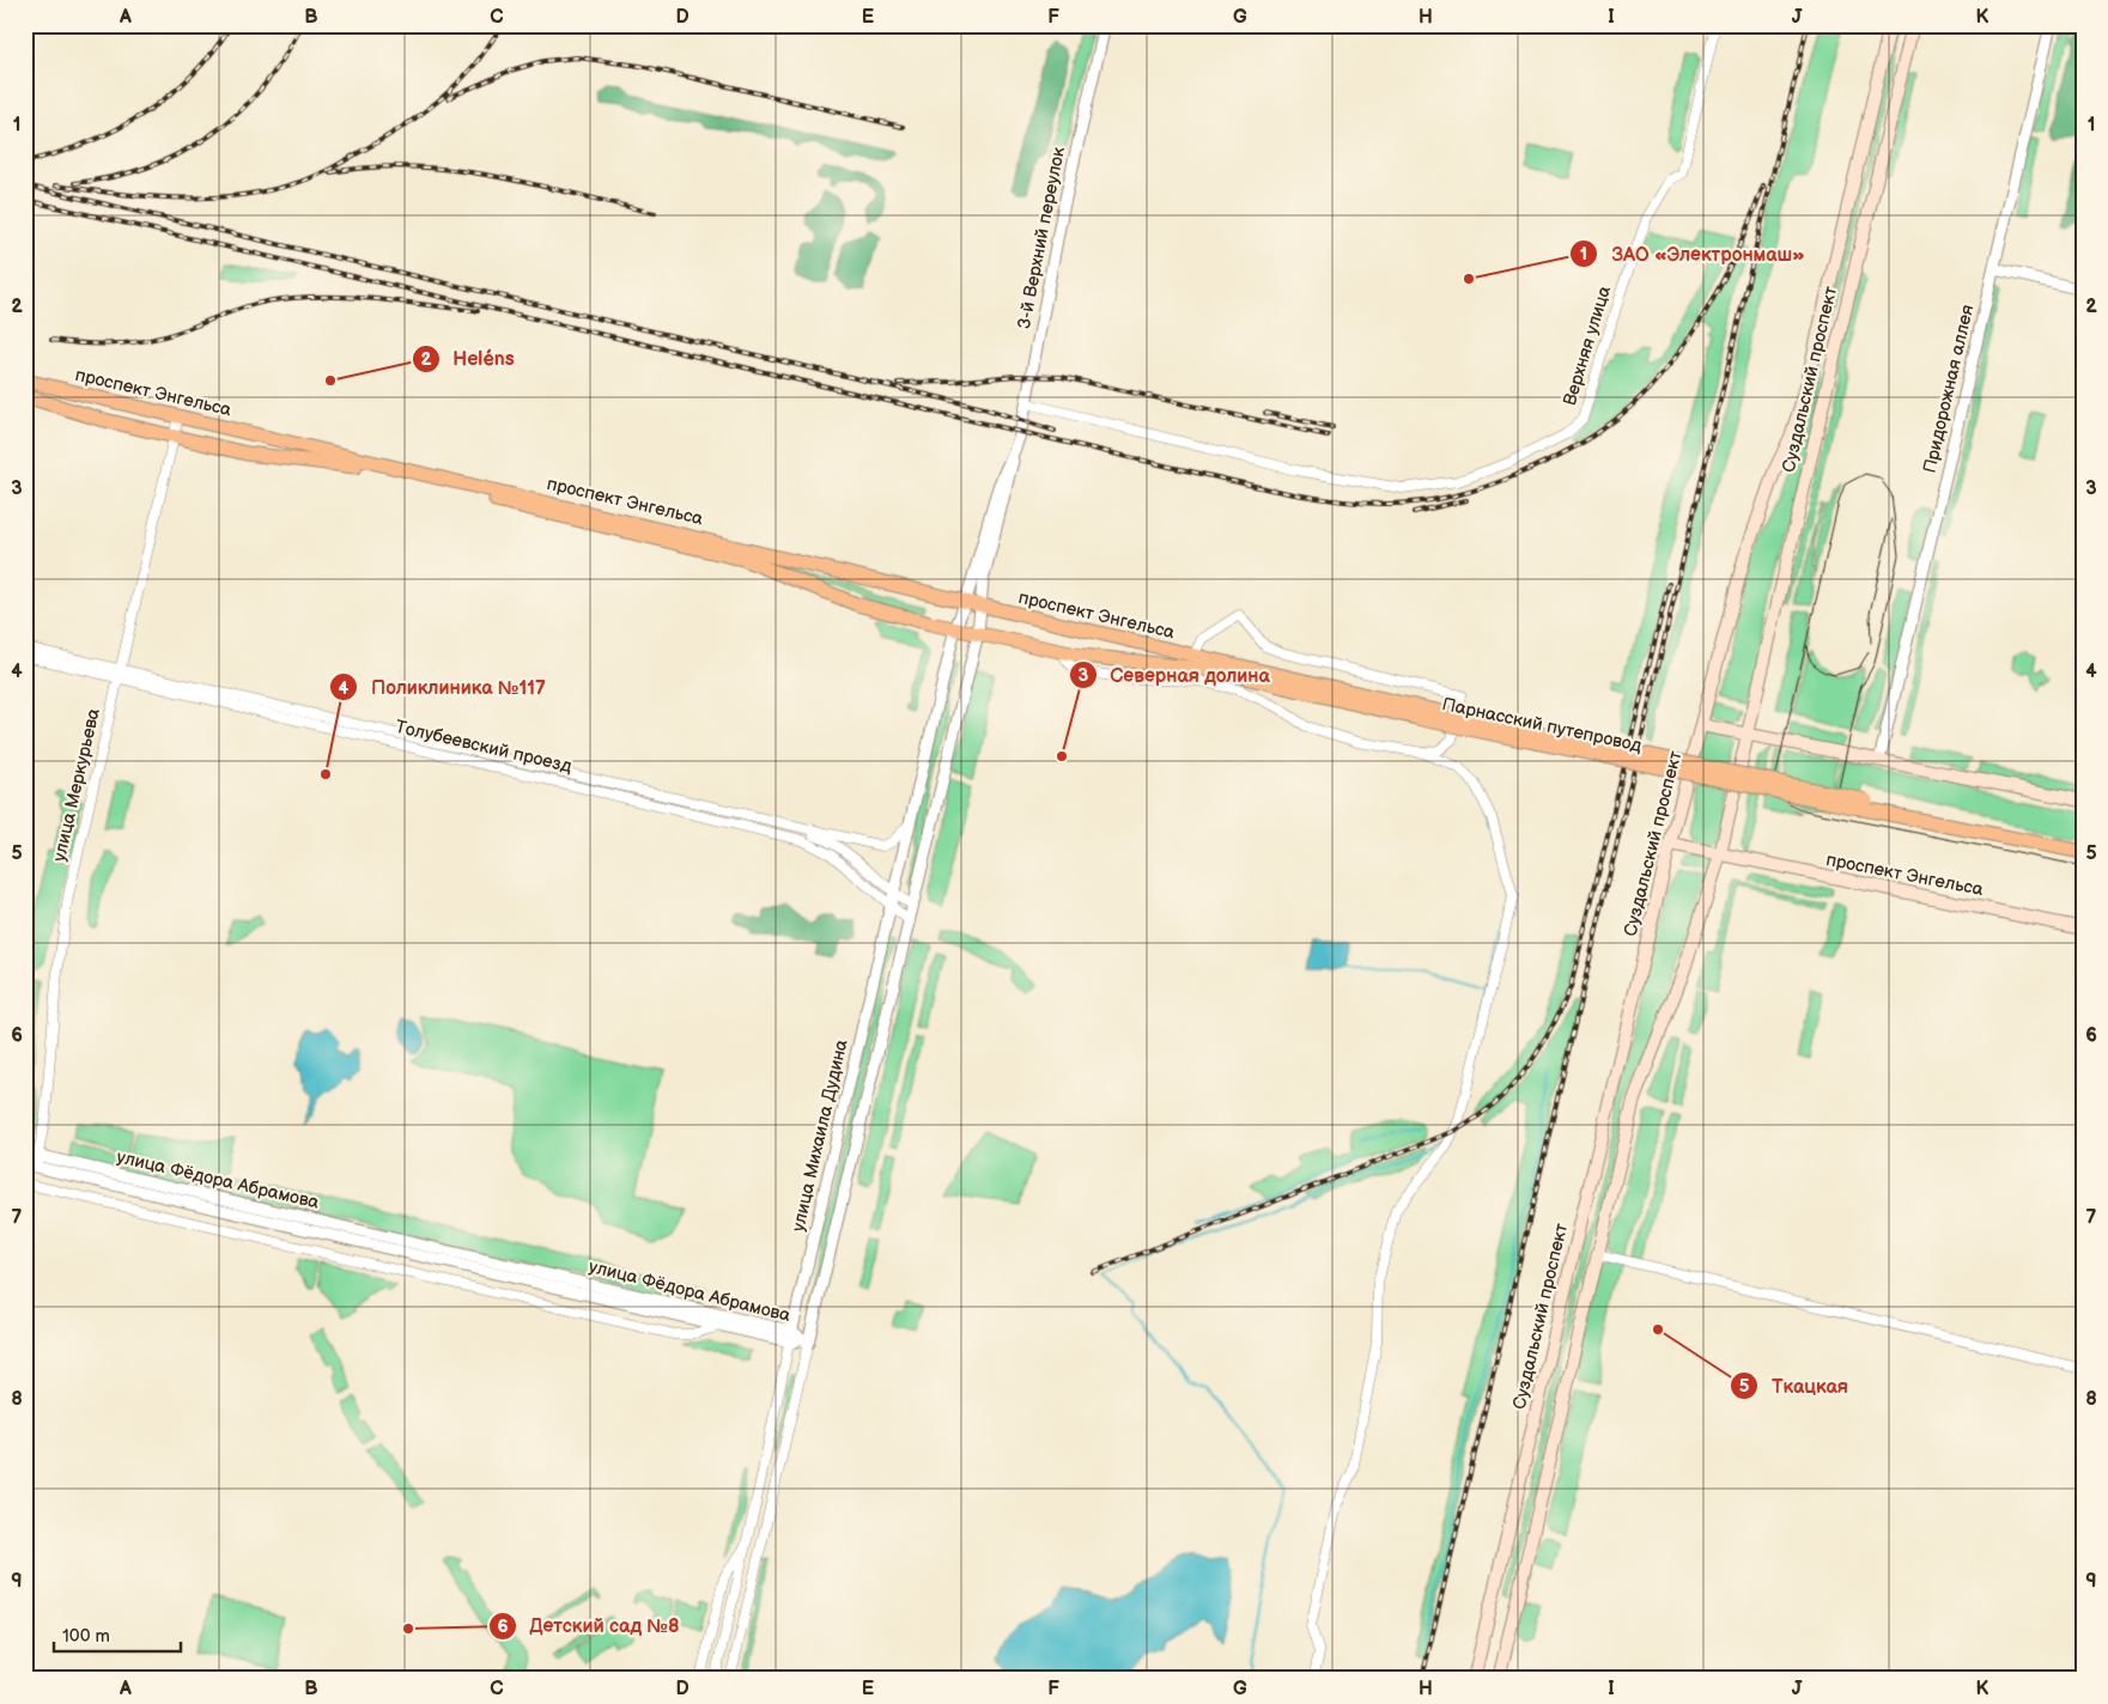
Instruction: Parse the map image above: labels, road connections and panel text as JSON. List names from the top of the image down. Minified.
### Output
{"streets":{"main road":["Суздальский проспект","проспект Энгельса","Парнасский путепровод"],"street":["3-й Верхний переулок","Верхняя улица","Придорожная аллея","Толубеевский проезд","улица Меркурьева","улица Михаила Дудина","улица Фёдора Абрамова"]},"crossings":[["3-й Верхний переулок","Верхняя улица"],["3-й Верхний переулок","проспект Энгельса"],["3-й Верхний переулок","улица Михаила Дудина"],["Суздальский проспект","проспект Энгельса"],["проспект Энгельса","Парнасский путепровод"],["проспект Энгельса","улица Меркурьева"],["проспект Энгельса","улица Михаила Дудина"],["Толубеевский проезд","улица Меркурьева"],["Толубеевский проезд","улица Михаила Дудина"],["улица Меркурьева","улица Фёдора Абрамова"],["улица Михаила Дудина","улица Фёдора Абрамова"]],"places":["ЗАО «Электронмаш»","Heléns","Северная долина","Поликлиника №117","Ткацкая","Детский сад №8"],"scale_bar":"100 m","grid":{"columns":["A","B","C","D","E","F","G","H","I","J","K"],"rows":["1","2","3","4","5","6","7","8","9"]}}
